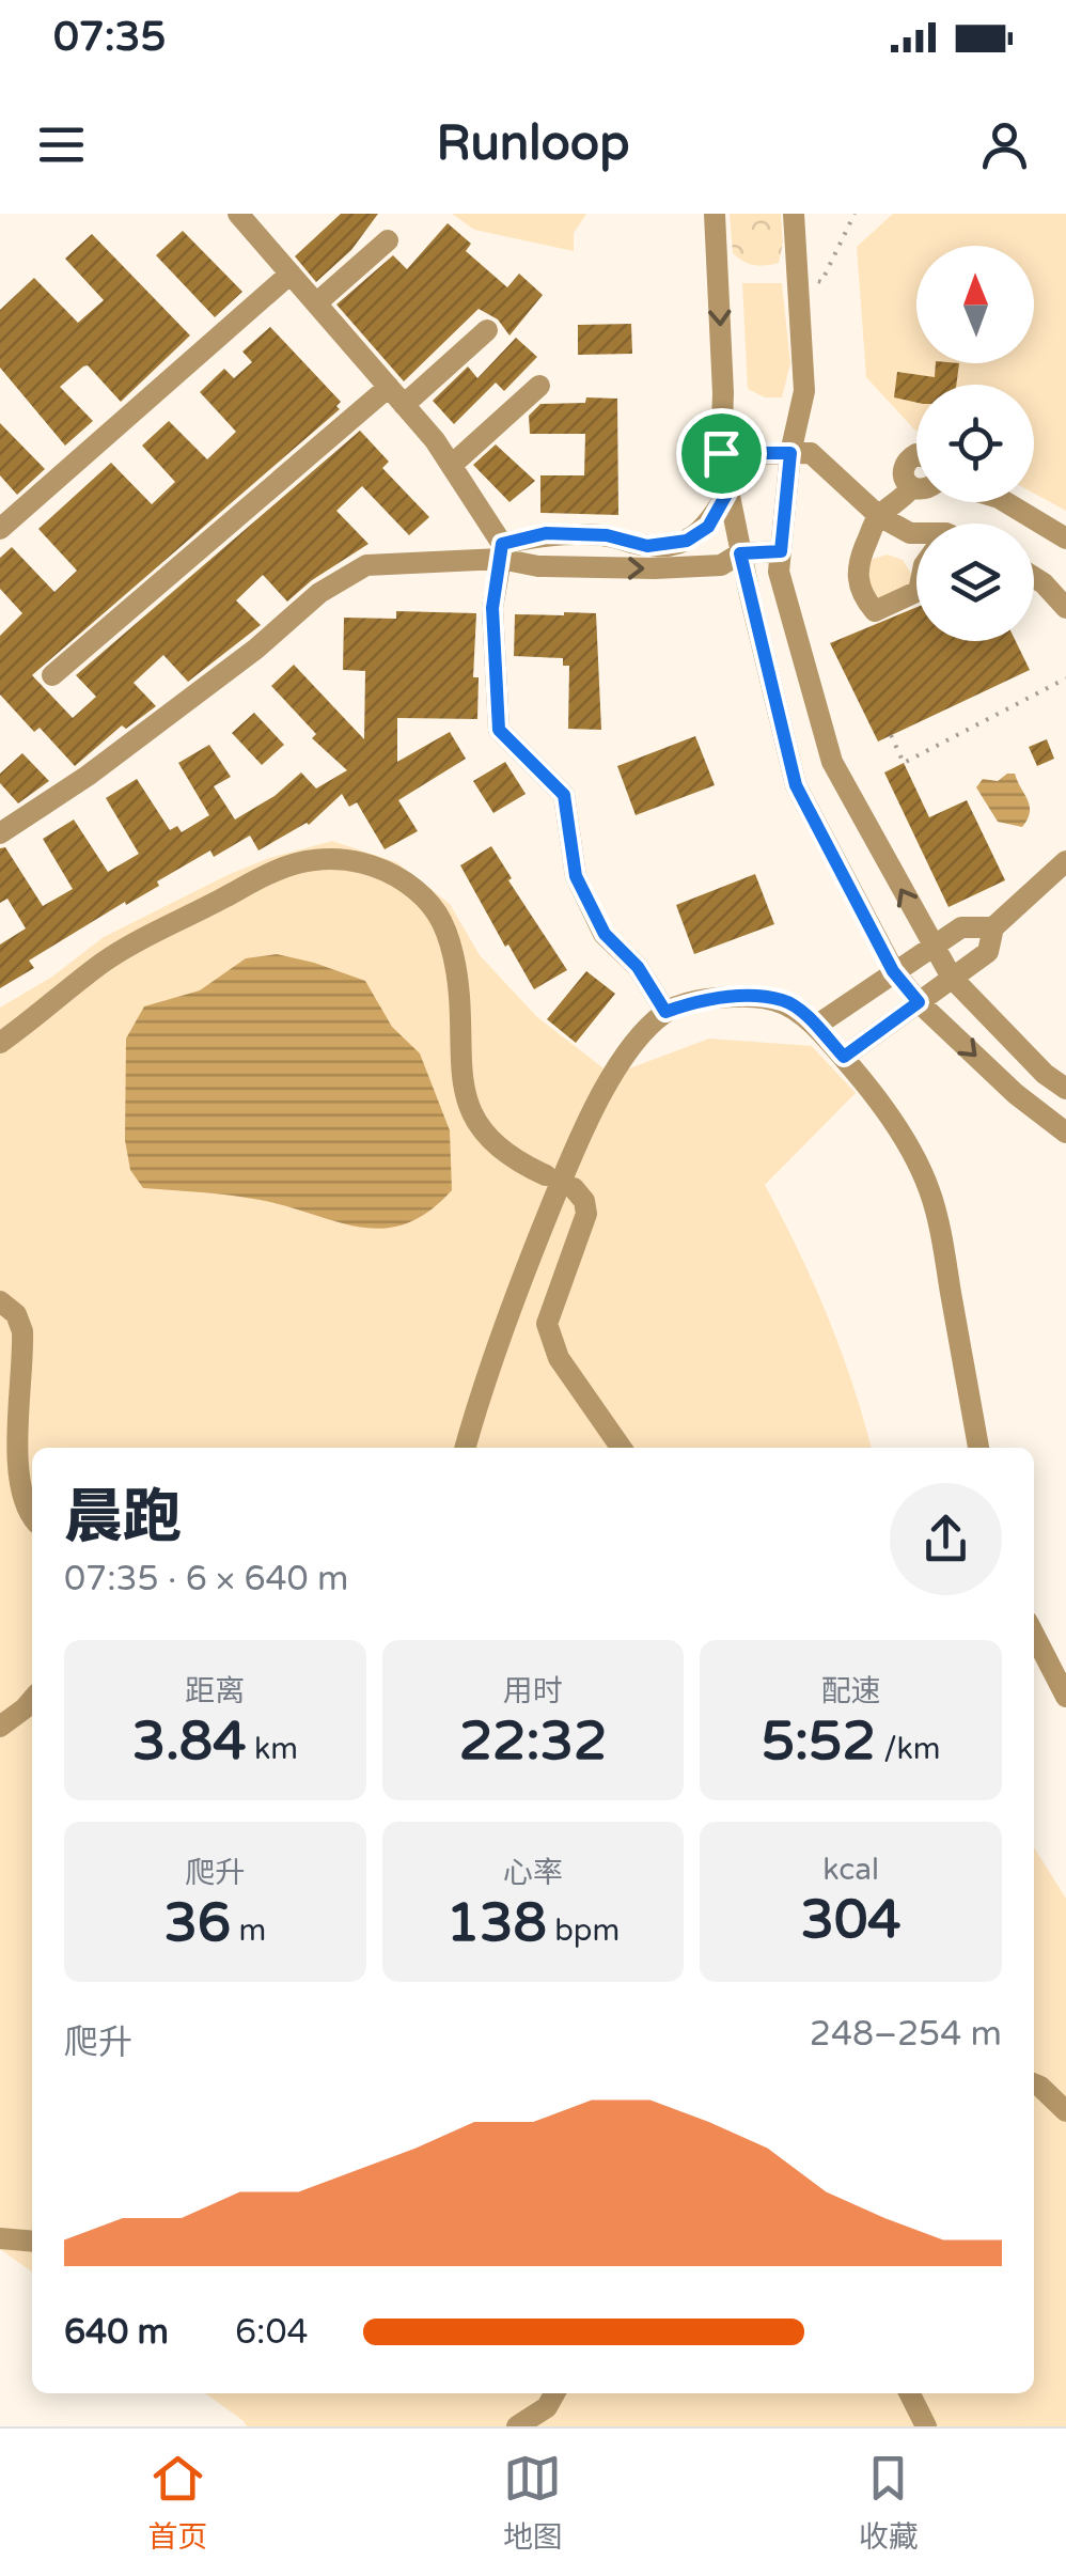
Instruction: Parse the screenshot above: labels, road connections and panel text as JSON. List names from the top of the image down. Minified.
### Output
{"north":"top","page":{"status":"07:35","header":"Runloop","heading":["晨跑","07:35 · 6 × 640 m"],"stats":[["距离","3.84 km"],["用时","22:32"],["配速","5:52 /km"],["爬升","36 m"],["心率","138 bpm"],["kcal","304"]],"chart":["爬升","248–254 m"],"list":[{"name":"640 m","note":"6:04"}],"tabs":["首页","地图","收藏"]}}
